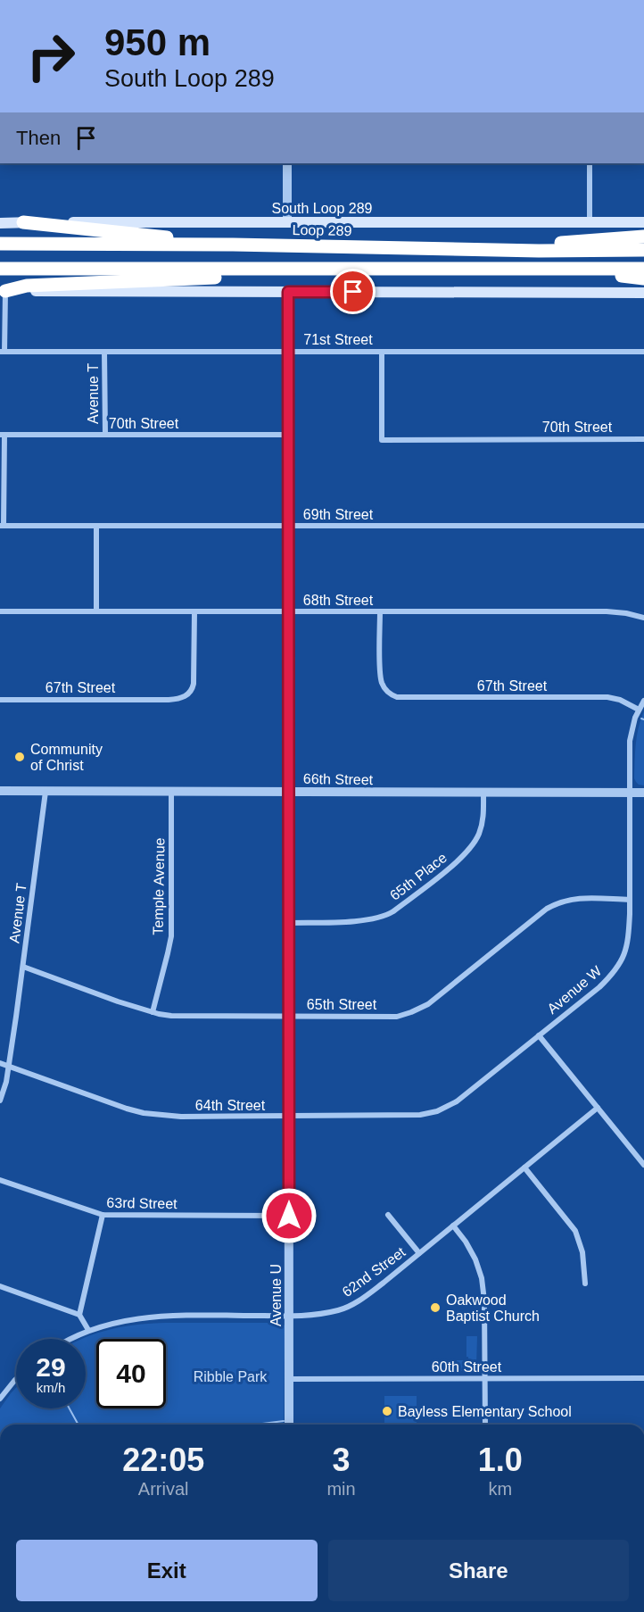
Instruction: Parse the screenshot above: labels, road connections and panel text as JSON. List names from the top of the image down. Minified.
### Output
{"streets":{"highway":["Loop 289"],"main road":["South Loop 289"],"street":["71st Street","Avenue T","70th Street","69th Street","68th Street","67th Street","66th Street","65th Place","Temple Avenue","Avenue W","65th Street","64th Street","63rd Street","62nd Street","Avenue U","60th Street"]},"crossings":[["71st Street","Avenue T"],["71st Street","70th Street"],["71st Street","Avenue U"],["Avenue T","70th Street"],["Avenue T","66th Street"],["Avenue T","65th Street"],["Avenue T","64th Street"],["70th Street","Avenue U"],["69th Street","Avenue U"],["68th Street","67th Street"],["68th Street","Avenue U"],["67th Street","Avenue W"],["66th Street","65th Place"],["66th Street","Temple Avenue"],["66th Street","Avenue W"],["66th Street","Avenue U"],["65th Place","Avenue U"],["Temple Avenue","65th Street"],["Avenue W","65th Street"],["Avenue W","64th Street"],["65th Street","Avenue U"],["64th Street","Avenue U"],["63rd Street","Avenue U"],["62nd Street","Avenue U"],["Avenue U","60th Street"]],"parks":["Ribble Park"],"places":["Community of Christ","Oakwood Baptist Church","Bayless Elementary School"],"page":{"turn":["950 m","South Loop 289"],"then":"Then","speed":"29 km/h","limit":"40","eta":["22:05","Arrival","3","min","1.0","km"],"buttons":["Exit","Share"]}}
